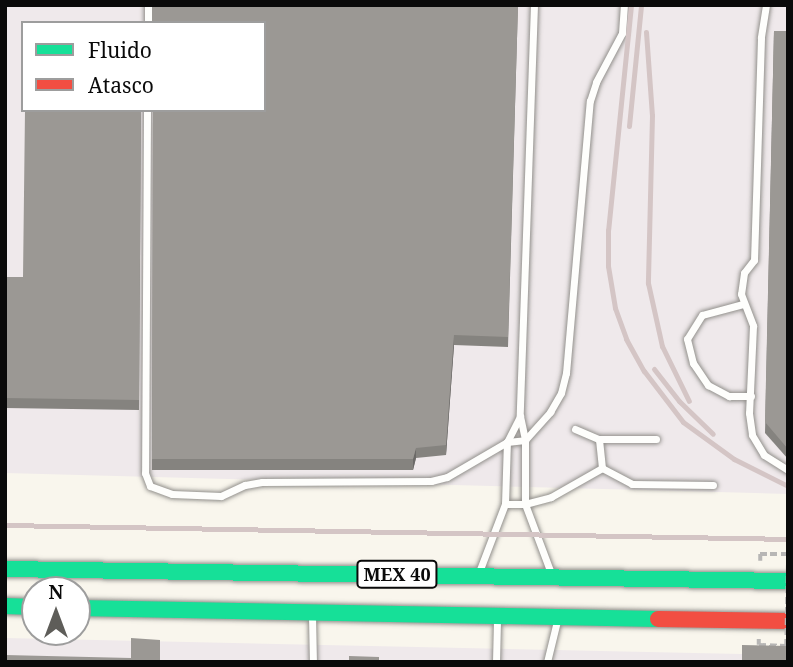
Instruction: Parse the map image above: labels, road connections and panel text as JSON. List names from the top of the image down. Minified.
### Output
{"streets":{"main road":["MEX 40"]},"legend":["Fluido","Atasco"],"north":"top"}
